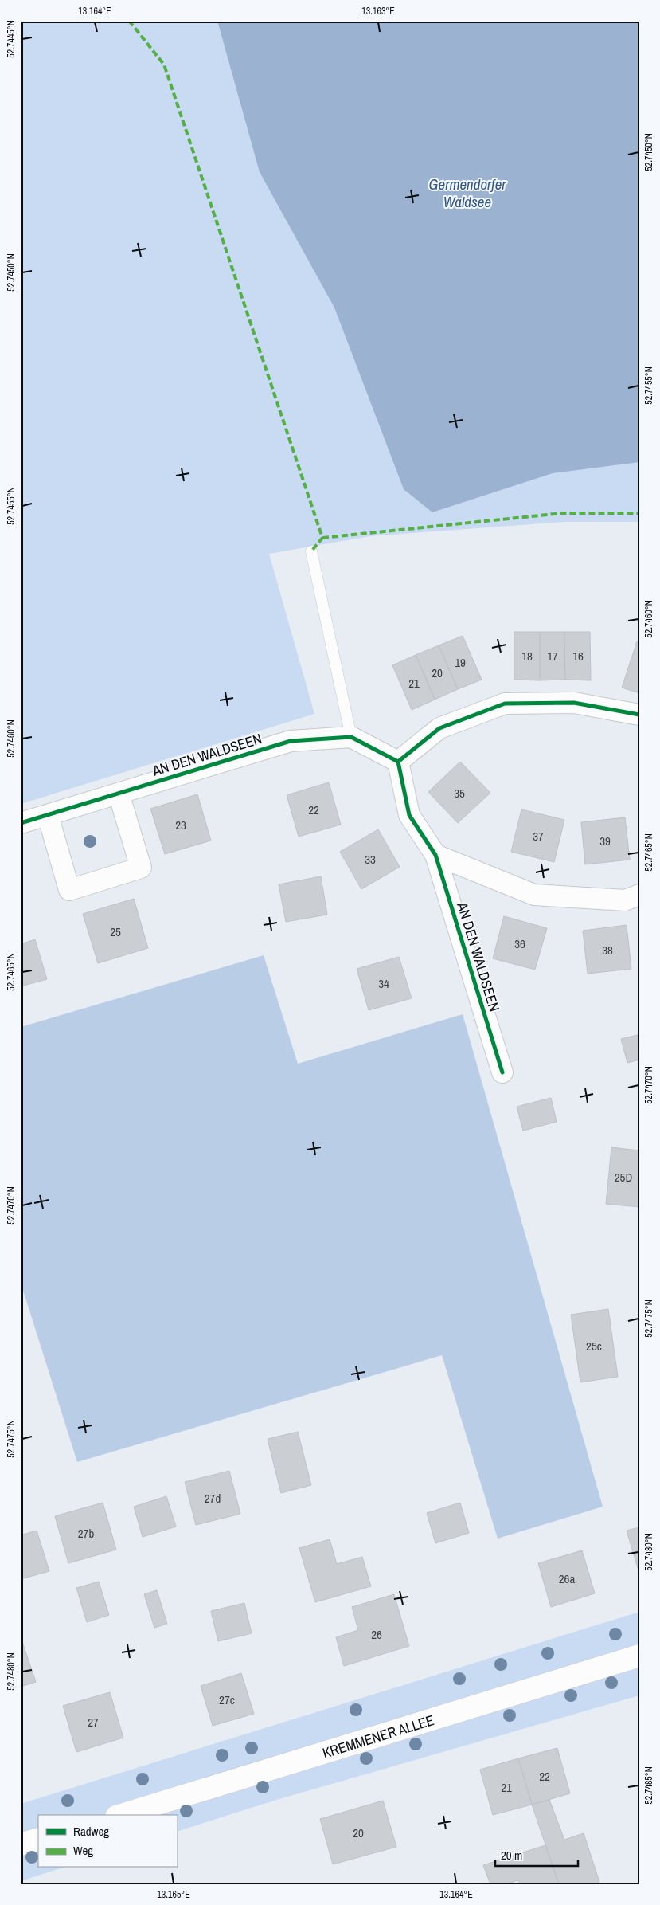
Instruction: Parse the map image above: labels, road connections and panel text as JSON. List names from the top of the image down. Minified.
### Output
{"streets":{"main road":["KREMMENER ALLEE"],"street":["AN DEN WALDSEEN"]},"water":["Germendorfer Waldsee"],"house_numbers":["18","17","16","19","20","21","35","22","23","37","39","33","25","36","38","34","25D","25c","27d","27b","26a","26","27c","27","22","21","20"],"legend":["Radweg","Weg"],"scale_bar":"20 m","coordinates":["13.164°E","13.163°E","52.7445°N","52.7450°N","52.7455°N","52.7460°N","52.7465°N","52.7470°N","52.7475°N","52.7480°N","52.7485°N","13.165°E"]}
